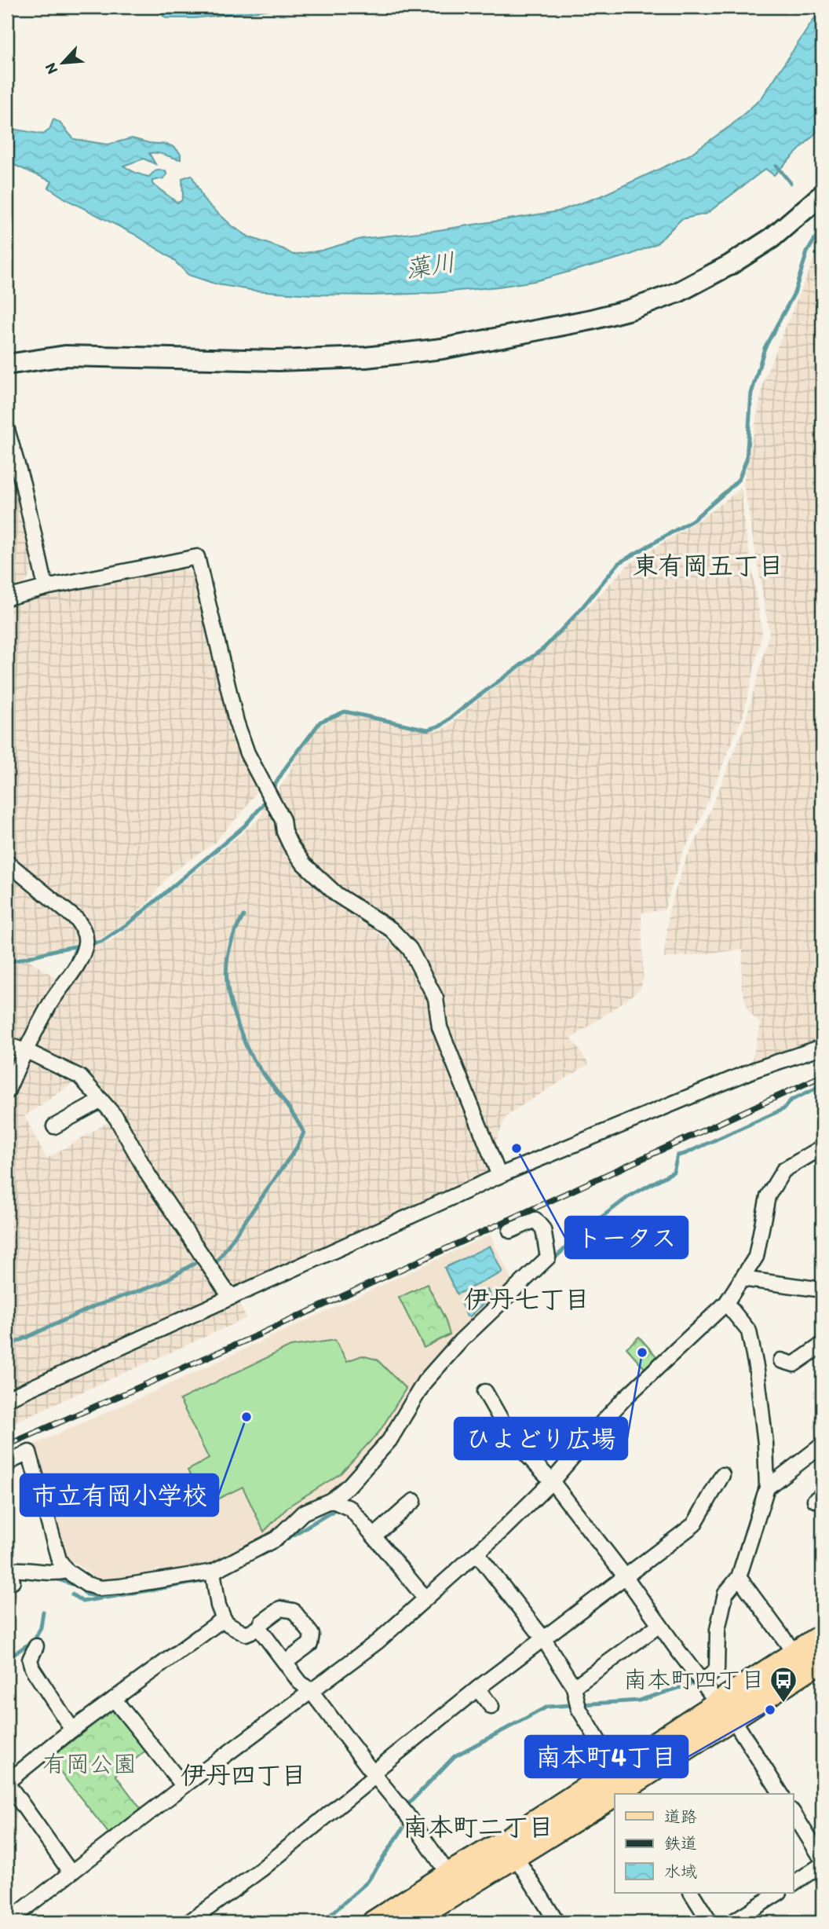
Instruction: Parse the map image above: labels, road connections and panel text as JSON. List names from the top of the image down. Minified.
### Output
{"districts":["東有岡五丁目","伊丹七丁目","伊丹四丁目","南本町二丁目"],"water":["藻川"],"parks":["有岡公園"],"places":{"other":["トータス","ひよどり広場","市立有岡小学校","南本町4丁目"],"bus stop":["南本町四丁目"]},"legend":["道路","鉄道","水域"],"north":"bottom left"}
